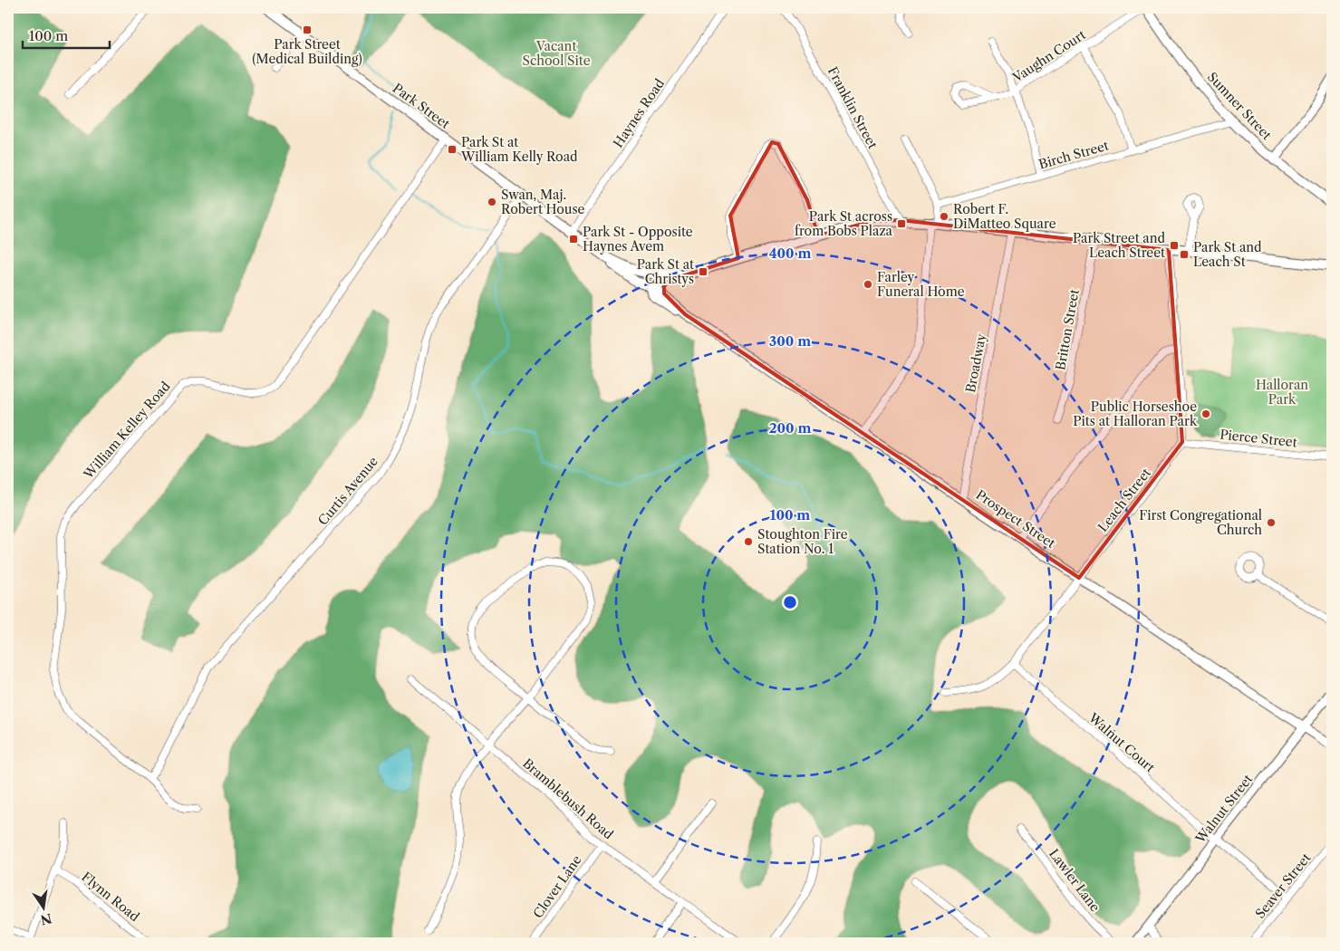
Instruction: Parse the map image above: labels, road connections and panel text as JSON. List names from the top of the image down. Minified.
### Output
{"streets":{"main road":["Park Street","Sumner Street"],"street":["Vaughn Court","Franklin Street","Haynes Road","Birch Street","Britton Street","Broadway","William Kelley Road","Pierce Street","Curtis Avenue","Leach Street","Prospect Street","Walnut Court","Bramblebush Road","Walnut Street","Lawler Lane","Seaver Street","Clover Lane","Flynn Road"]},"crossings":[["Vaughn Court","Sumner Street"],["Park Street","Franklin Street"],["Park Street","Haynes Road"],["Park Street","Britton Street"],["Park Street","Broadway"],["Park Street","William Kelley Road"],["Park Street","Curtis Avenue"],["Park Street","Prospect Street"],["Sumner Street","Birch Street"],["Broadway","Prospect Street"],["William Kelley Road","Curtis Avenue"],["Pierce Street","Leach Street"],["Leach Street","Prospect Street"],["Leach Street","Walnut Court"],["Prospect Street","Walnut Street"],["Walnut Court","Walnut Street"],["Walnut Court","Seaver Street"],["Bramblebush Road","Clover Lane"]],"parks":["Vacant School Site","Halloran Park"],"places":{"transit":["Park Street (Medical Building)","Park St at William Kelly Road","Park St across from Bobs Plaza","Park St - Opposite Haynes Avem","Park Street and Leach Street","Park St and Leach St","Park St at Christys"],"other":["Swan, Maj. Robert House","Robert F. DiMatteo Square","Farley Funeral Home","Public Horseshoe Pits at Halloran Park","First Congregational Church","Stoughton Fire Station No. 1"]},"scale_bar":"100 m","north":"bottom","rings":["400 m","300 m","200 m","100 m"]}
